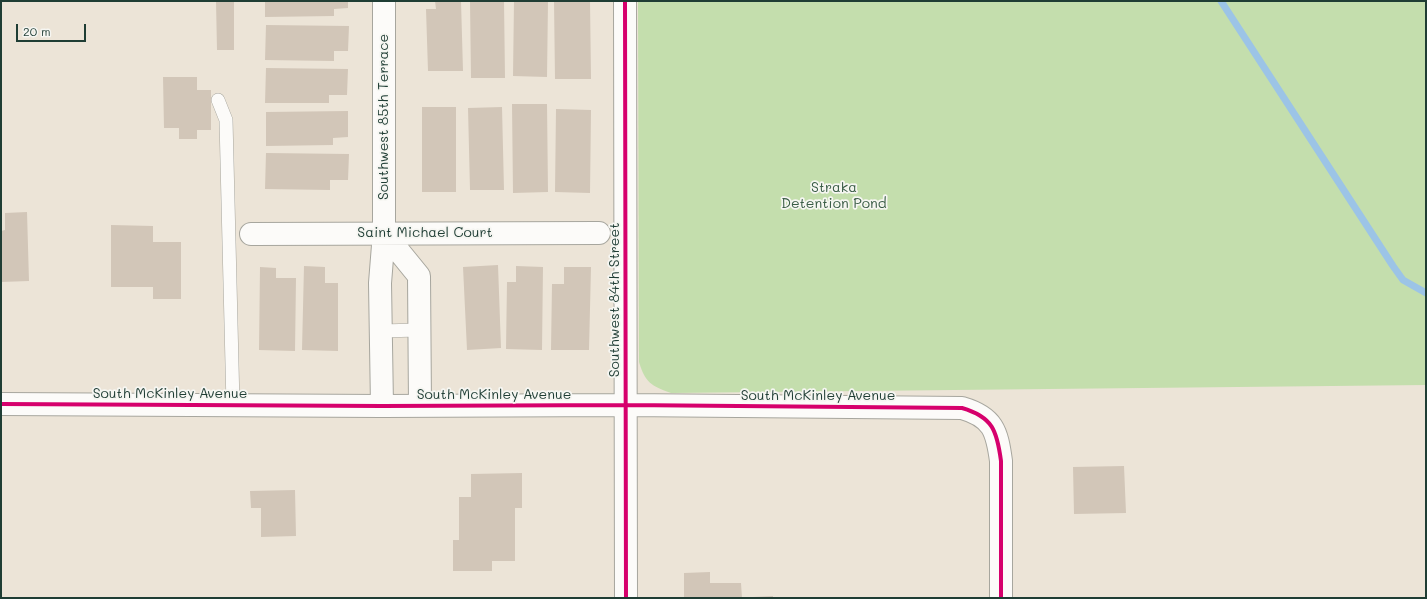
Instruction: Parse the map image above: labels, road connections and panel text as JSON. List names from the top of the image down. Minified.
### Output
{"streets":{"street":["Southwest 85th Terrace","Saint Michael Court","Southwest 84th Street","South McKinley Avenue"]},"crossings":[["Southwest 85th Terrace","Saint Michael Court"],["Southwest 85th Terrace","South McKinley Avenue"],["Southwest 84th Street","South McKinley Avenue"]],"parks":["Straka Detention Pond"],"scale_bar":"20 m"}
